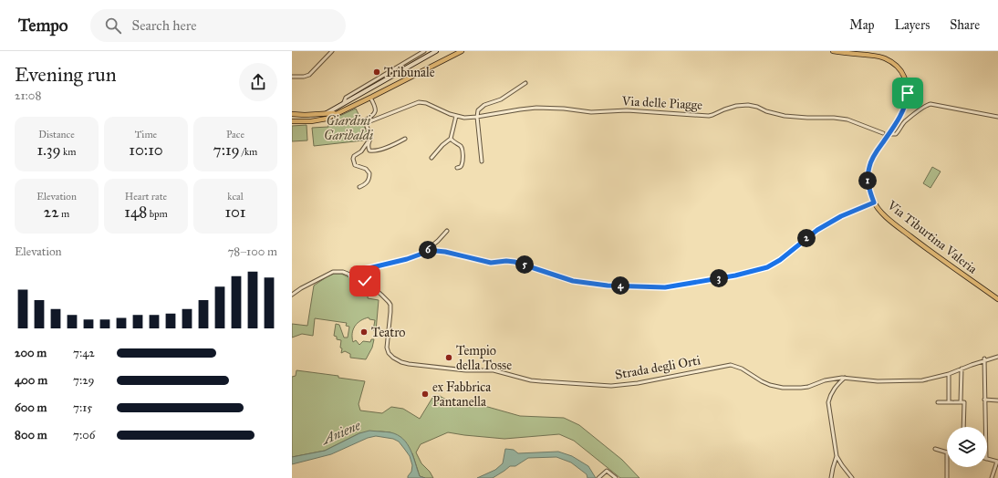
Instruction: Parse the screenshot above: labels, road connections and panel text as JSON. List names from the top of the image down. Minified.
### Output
{"streets":{"main road":["Via Tiburtina Valeria"],"street":["Via delle Piagge","Strada degli Orti"]},"water":["Aniene"],"parks":["Giardini Garibaldi"],"places":["Tribunale","Teatro","Tempio della Tosse","ex Fabbrica Pantanella"],"page":{"header":"Tempo","search":"Search here","nav":["Map","Layers","Share"],"heading":["Evening run","21:08"],"stats":[["Distance","1.39 km"],["Time","10:10"],["Pace","7:19 /km"],["Elevation","22 m"],["Heart rate","148 bpm"],["kcal","101"]],"pins":["1","2","6","5","3","4"],"chart":["Elevation","78–100 m"],"list":[{"name":"200 m","note":"7:42"},{"name":"400 m","note":"7:29"},{"name":"600 m","note":"7:15"},{"name":"800 m","note":"7:06"}]}}
